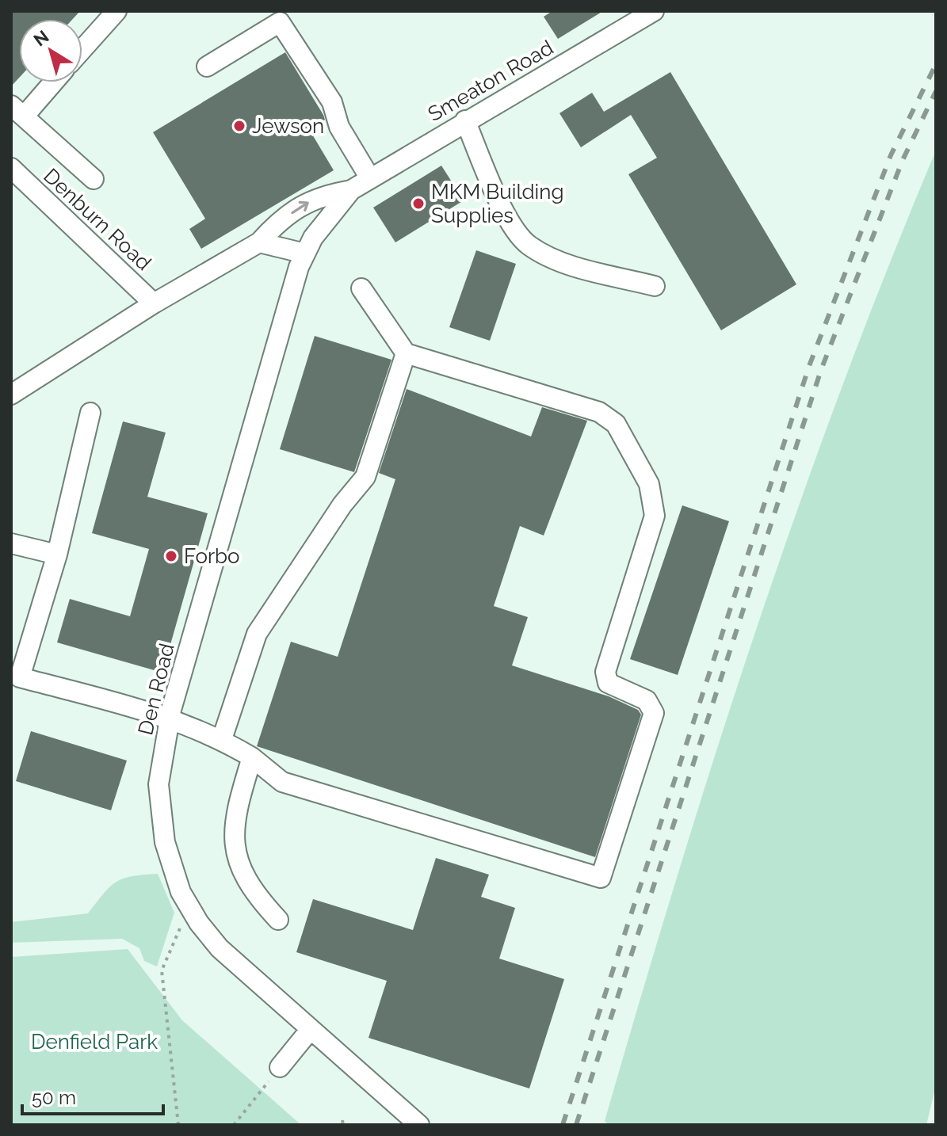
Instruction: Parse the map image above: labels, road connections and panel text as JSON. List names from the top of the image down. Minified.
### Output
{"streets":{"street":["Smeaton Road","Denburn Road","Den Road"]},"crossings":[["Smeaton Road","Den Road"]],"parks":["Denfield Park"],"places":["Jewson","MKM Building Supplies","Forbo"],"scale_bar":"50 m","north":"top left"}
